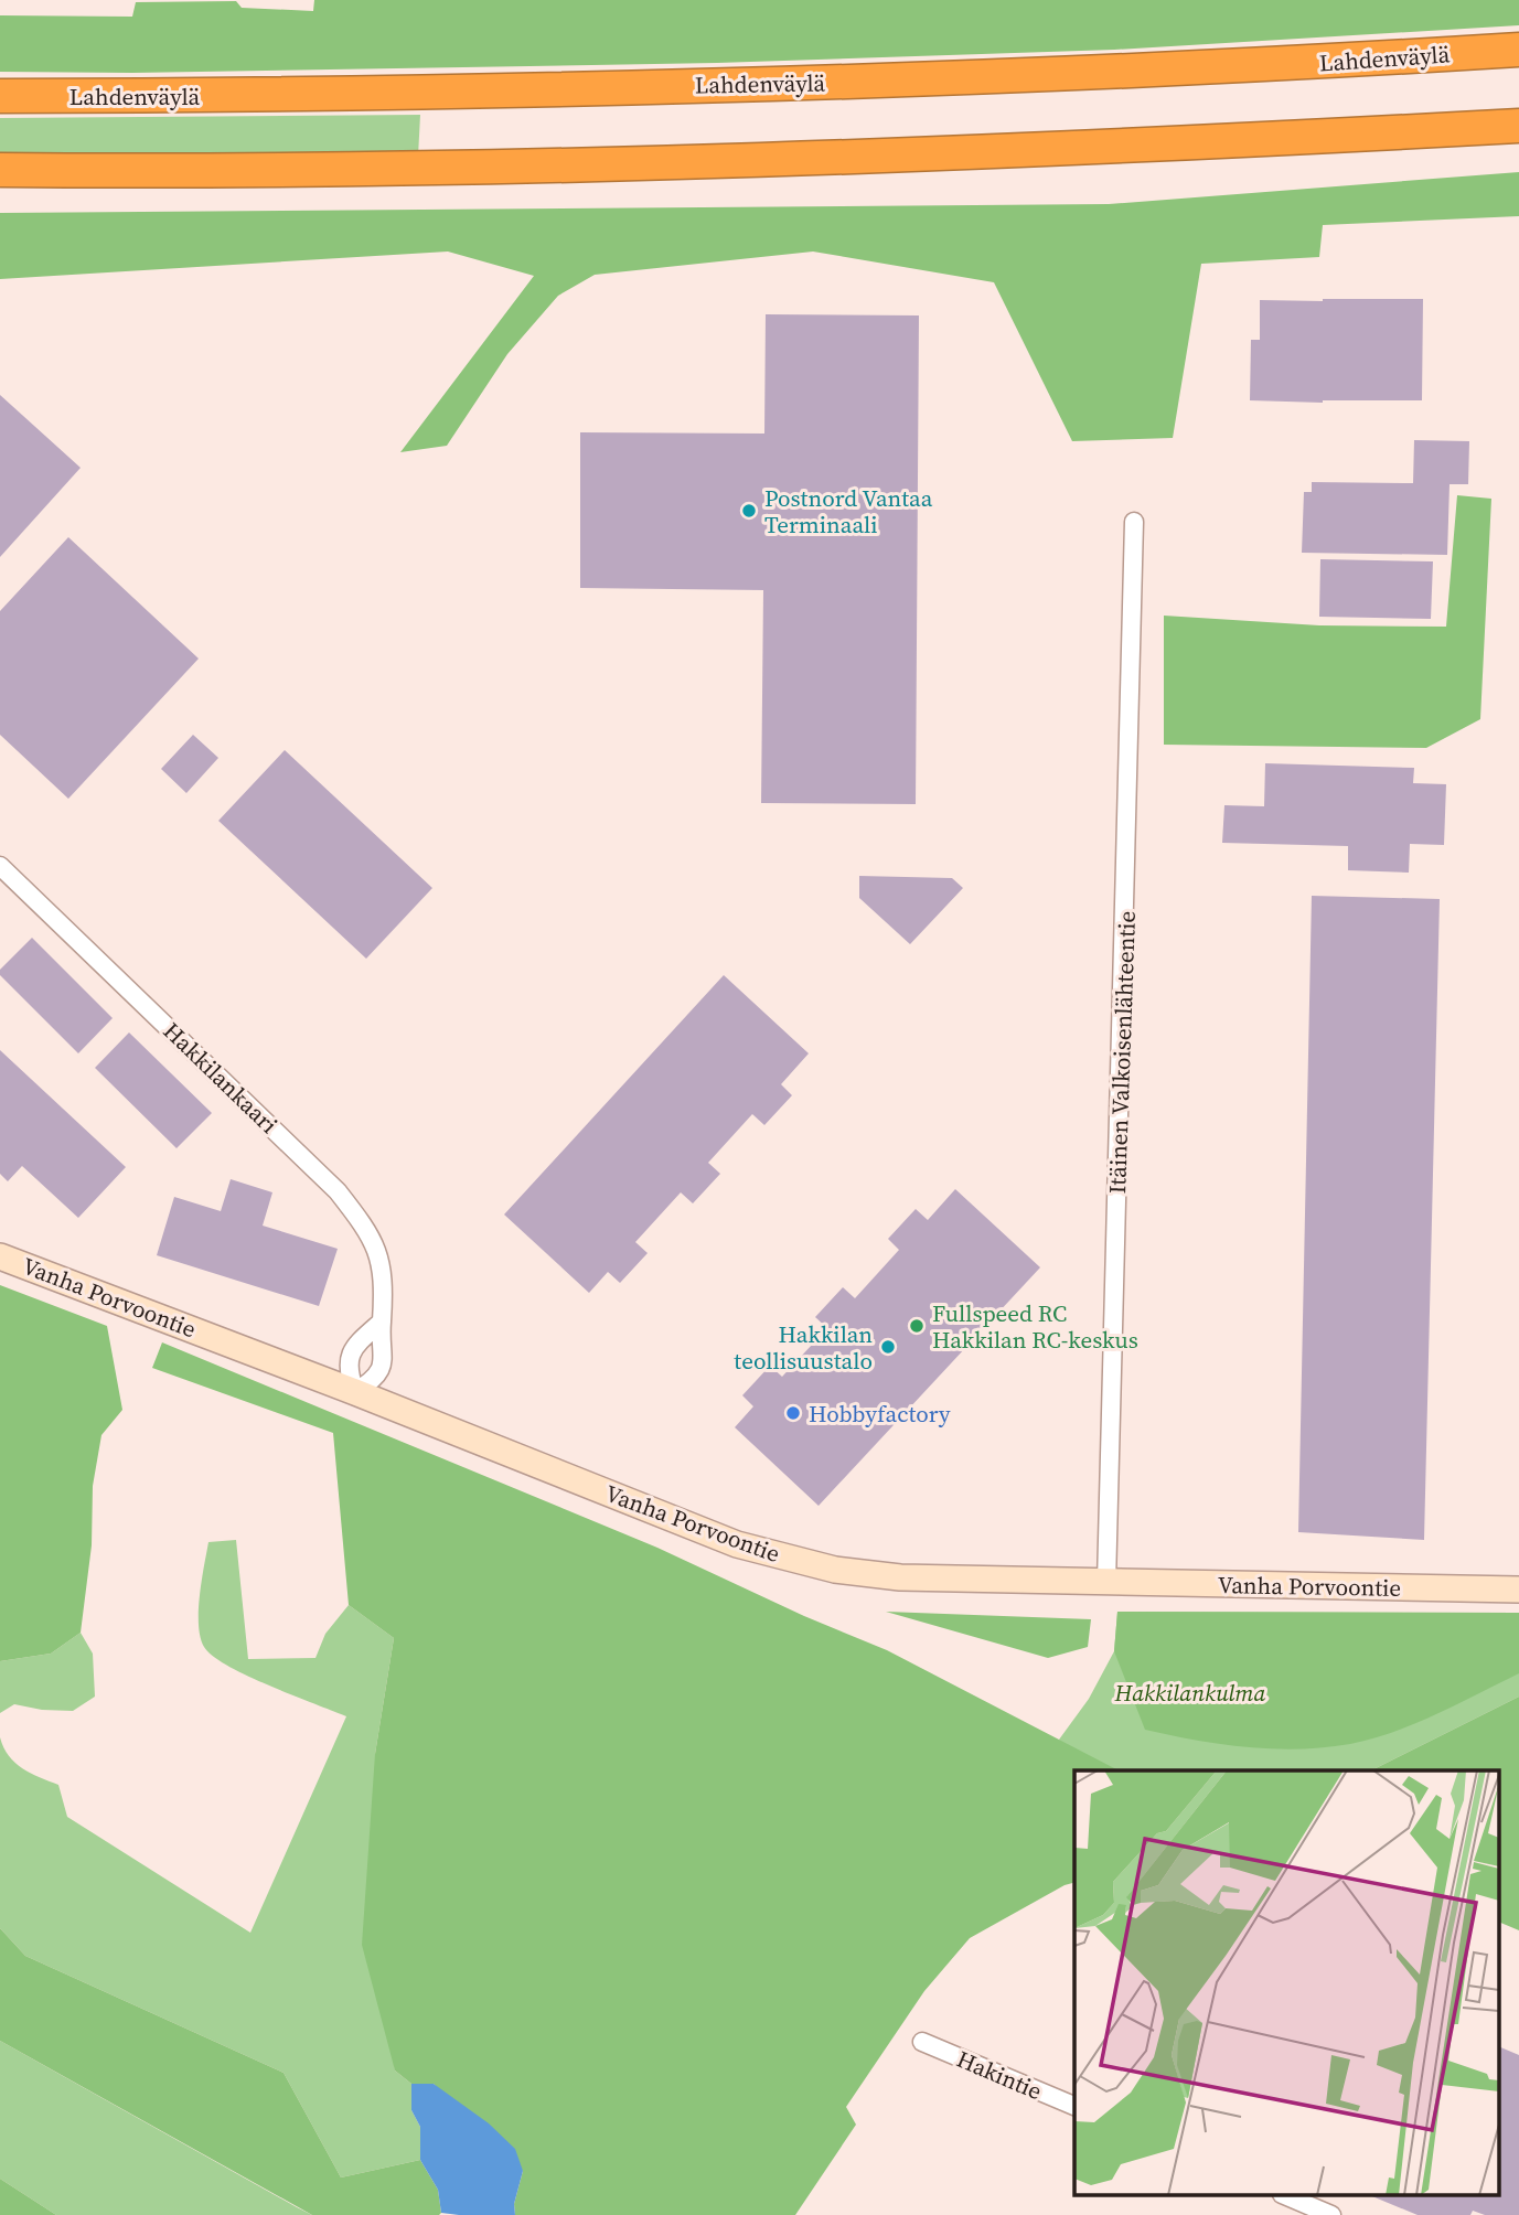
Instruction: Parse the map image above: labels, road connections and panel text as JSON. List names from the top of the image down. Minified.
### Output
{"streets":{"highway":["Lahdenväylä"],"main road":["Vanha Porvoontie"],"street":["Itäinen Valkoisenlähteentie","Hakkilankaari","Hakintie"]},"crossings":[["Itäinen Valkoisenlähteentie","Vanha Porvoontie"],["Hakkilankaari","Vanha Porvoontie"]],"parks":["Hakkilankulma"],"places":["Postnord Vantaa Terminaali","Fullspeed RC Hakkilan RC-keskus","Hakkilan teollisuustalo","Hobbyfactory"]}
